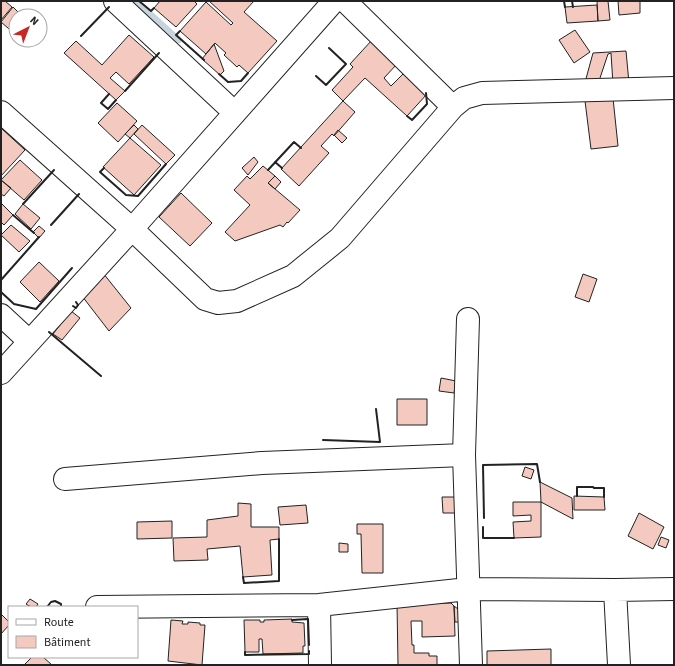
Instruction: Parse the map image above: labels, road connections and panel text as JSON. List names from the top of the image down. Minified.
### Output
{"legend":["Route","Bâtiment"],"north":"top right"}
